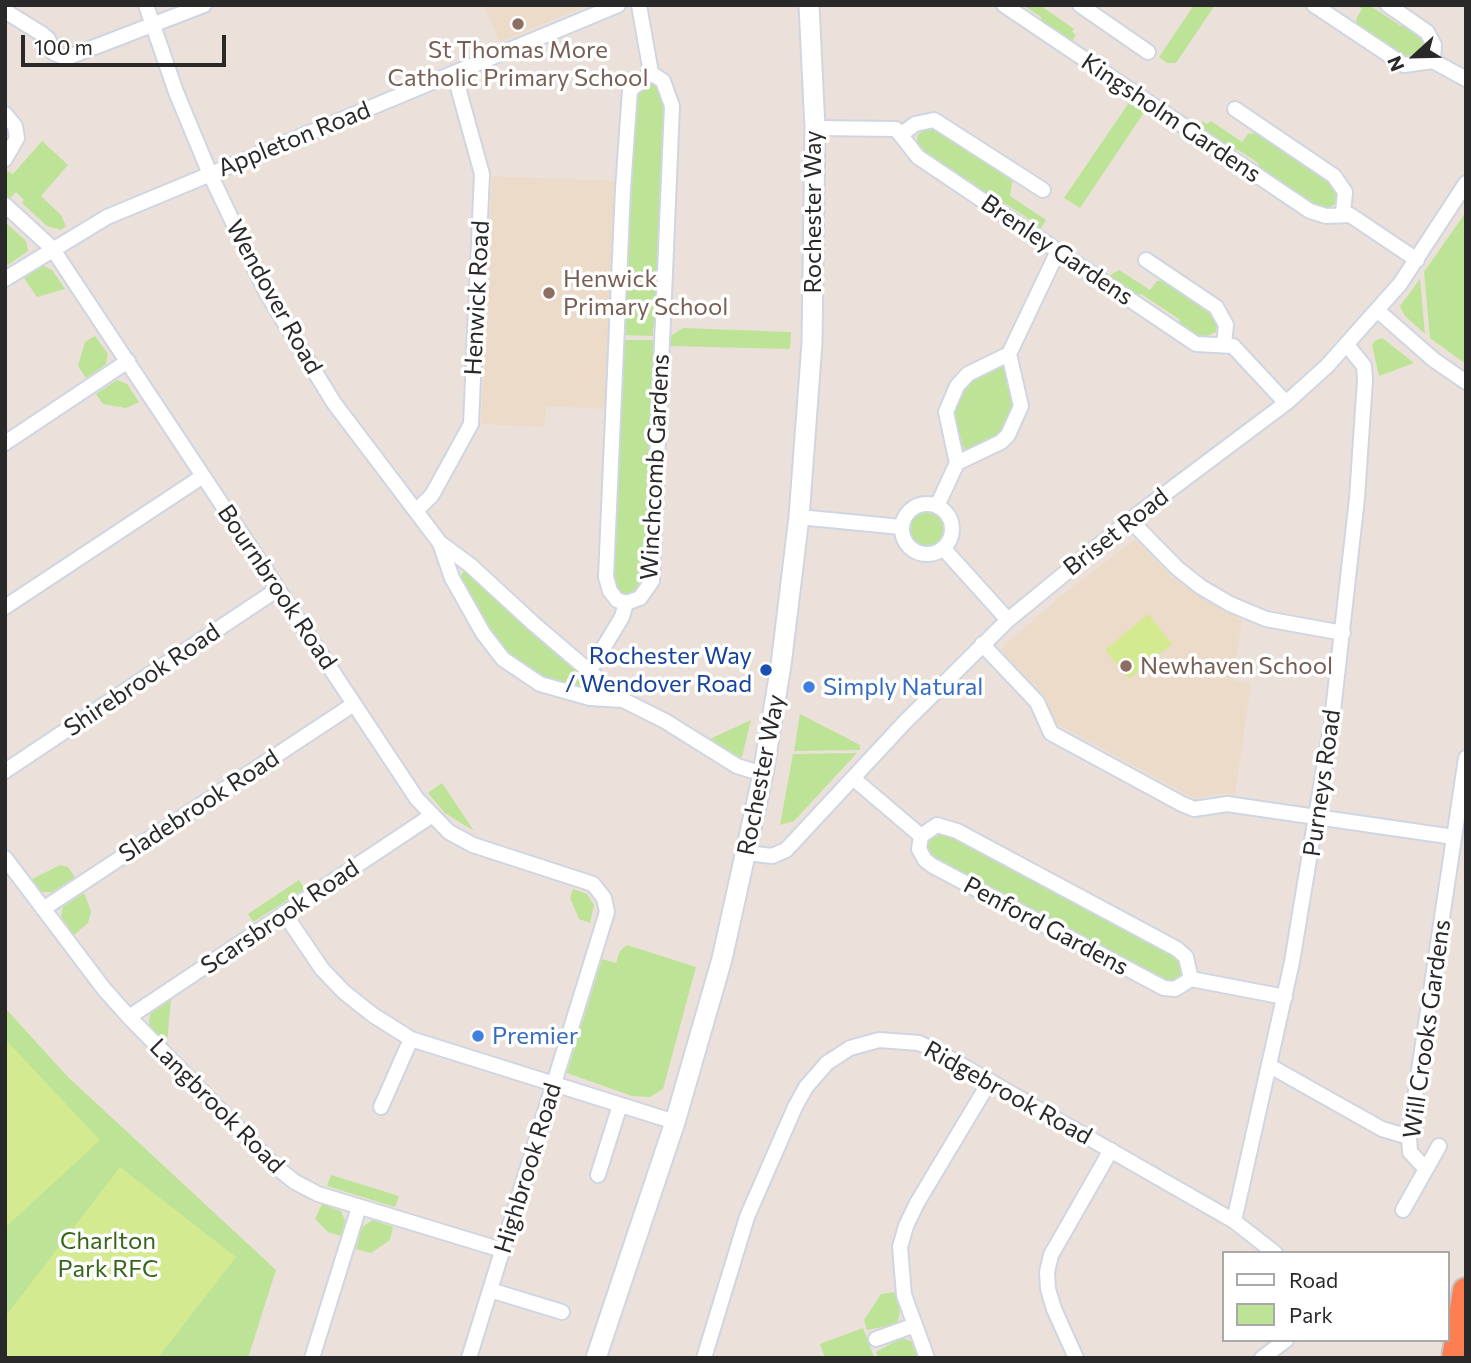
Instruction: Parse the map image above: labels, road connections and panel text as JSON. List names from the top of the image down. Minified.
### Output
{"streets":{"street":["Kingsholm Gardens","Appleton Road","Rochester Way","Brenley Gardens","Wendover Road","Henwick Road","Winchcomb Gardens","Briset Road","Bournbrook Road","Shirebrook Road","Purneys Road","Sladebrook Road","Scarsbrook Road","Penford Gardens","Will Crooks Gardens","Ridgebrook Road","Langbrook Road","Highbrook Road"]},"crossings":[["Kingsholm Gardens","Briset Road"],["Appleton Road","Wendover Road"],["Appleton Road","Henwick Road"],["Appleton Road","Bournbrook Road"],["Rochester Way","Wendover Road"],["Rochester Way","Briset Road"],["Wendover Road","Henwick Road"],["Wendover Road","Winchcomb Gardens"],["Briset Road","Purneys Road"],["Briset Road","Penford Gardens"],["Bournbrook Road","Shirebrook Road"],["Bournbrook Road","Sladebrook Road"],["Bournbrook Road","Scarsbrook Road"],["Bournbrook Road","Highbrook Road"],["Purneys Road","Penford Gardens"],["Purneys Road","Ridgebrook Road"],["Sladebrook Road","Langbrook Road"],["Scarsbrook Road","Langbrook Road"],["Langbrook Road","Highbrook Road"]],"parks":["Charlton Park RFC"],"places":["St Thomas More Catholic Primary School","Henwick Primary School","Newhaven School","Rochester Way / Wendover Road","Simply Natural","Premier"],"legend":["Road","Park"],"scale_bar":"100 m","north":"left"}
